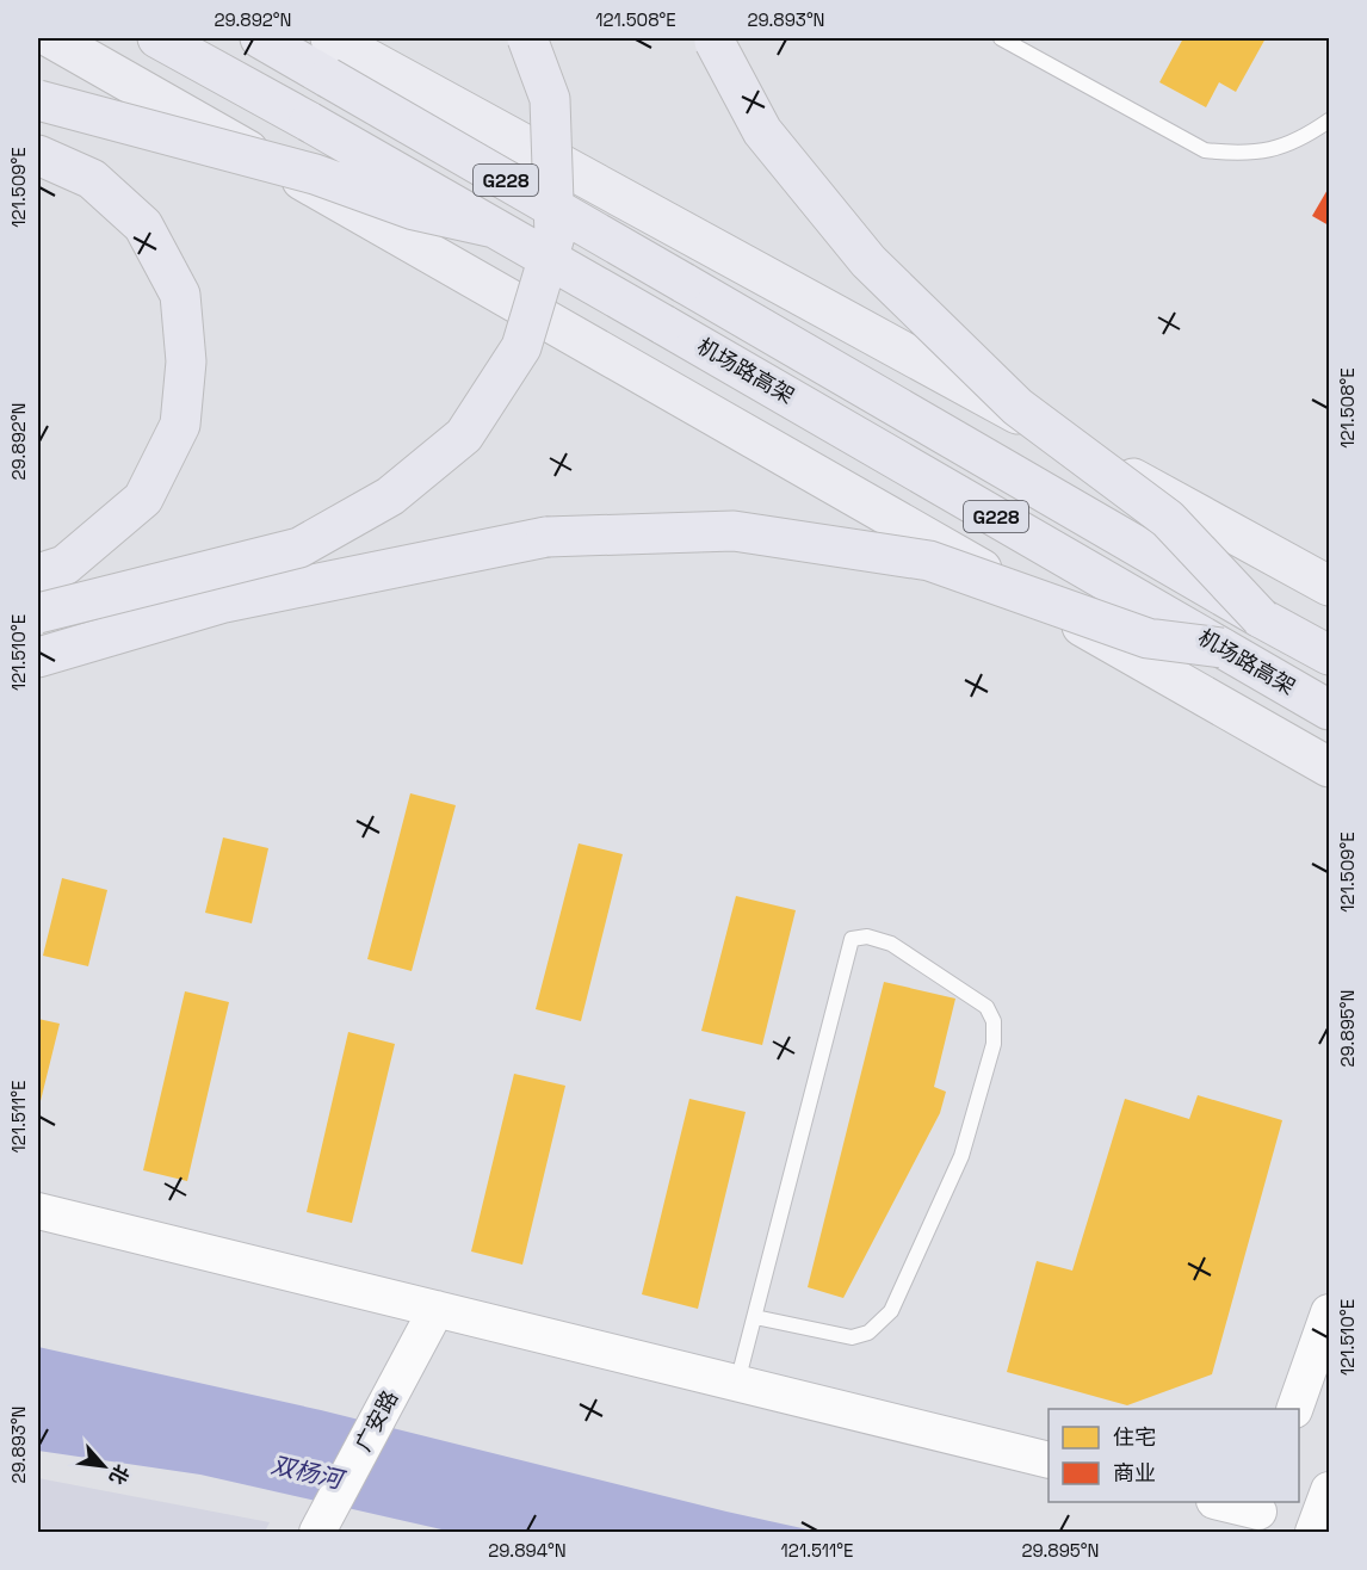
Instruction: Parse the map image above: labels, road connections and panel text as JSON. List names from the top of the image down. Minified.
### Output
{"streets":{"highway":["G228","机场路高架"],"street":["广安路"]},"water":["双杨河"],"legend":["住宅","商业"],"north":"bottom right","coordinates":["29.892°N","121.508°E","29.893°N","121.509°E","121.510°E","29.895°N","121.511°E","29.894°N"]}
